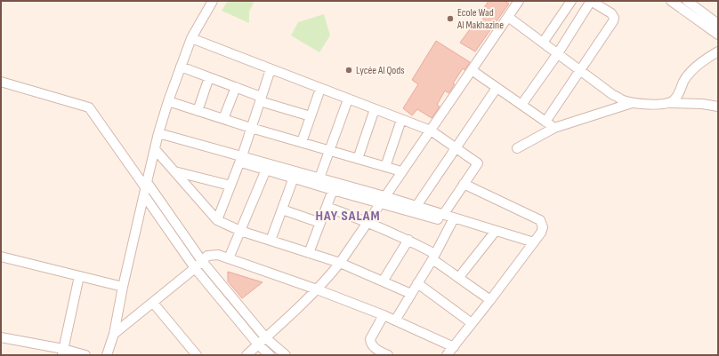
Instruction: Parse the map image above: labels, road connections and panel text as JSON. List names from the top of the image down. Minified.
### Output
{"districts":["HAY SALAM"],"places":["Ecole Wad Al Makhazine","Lycée Al Qods"]}
